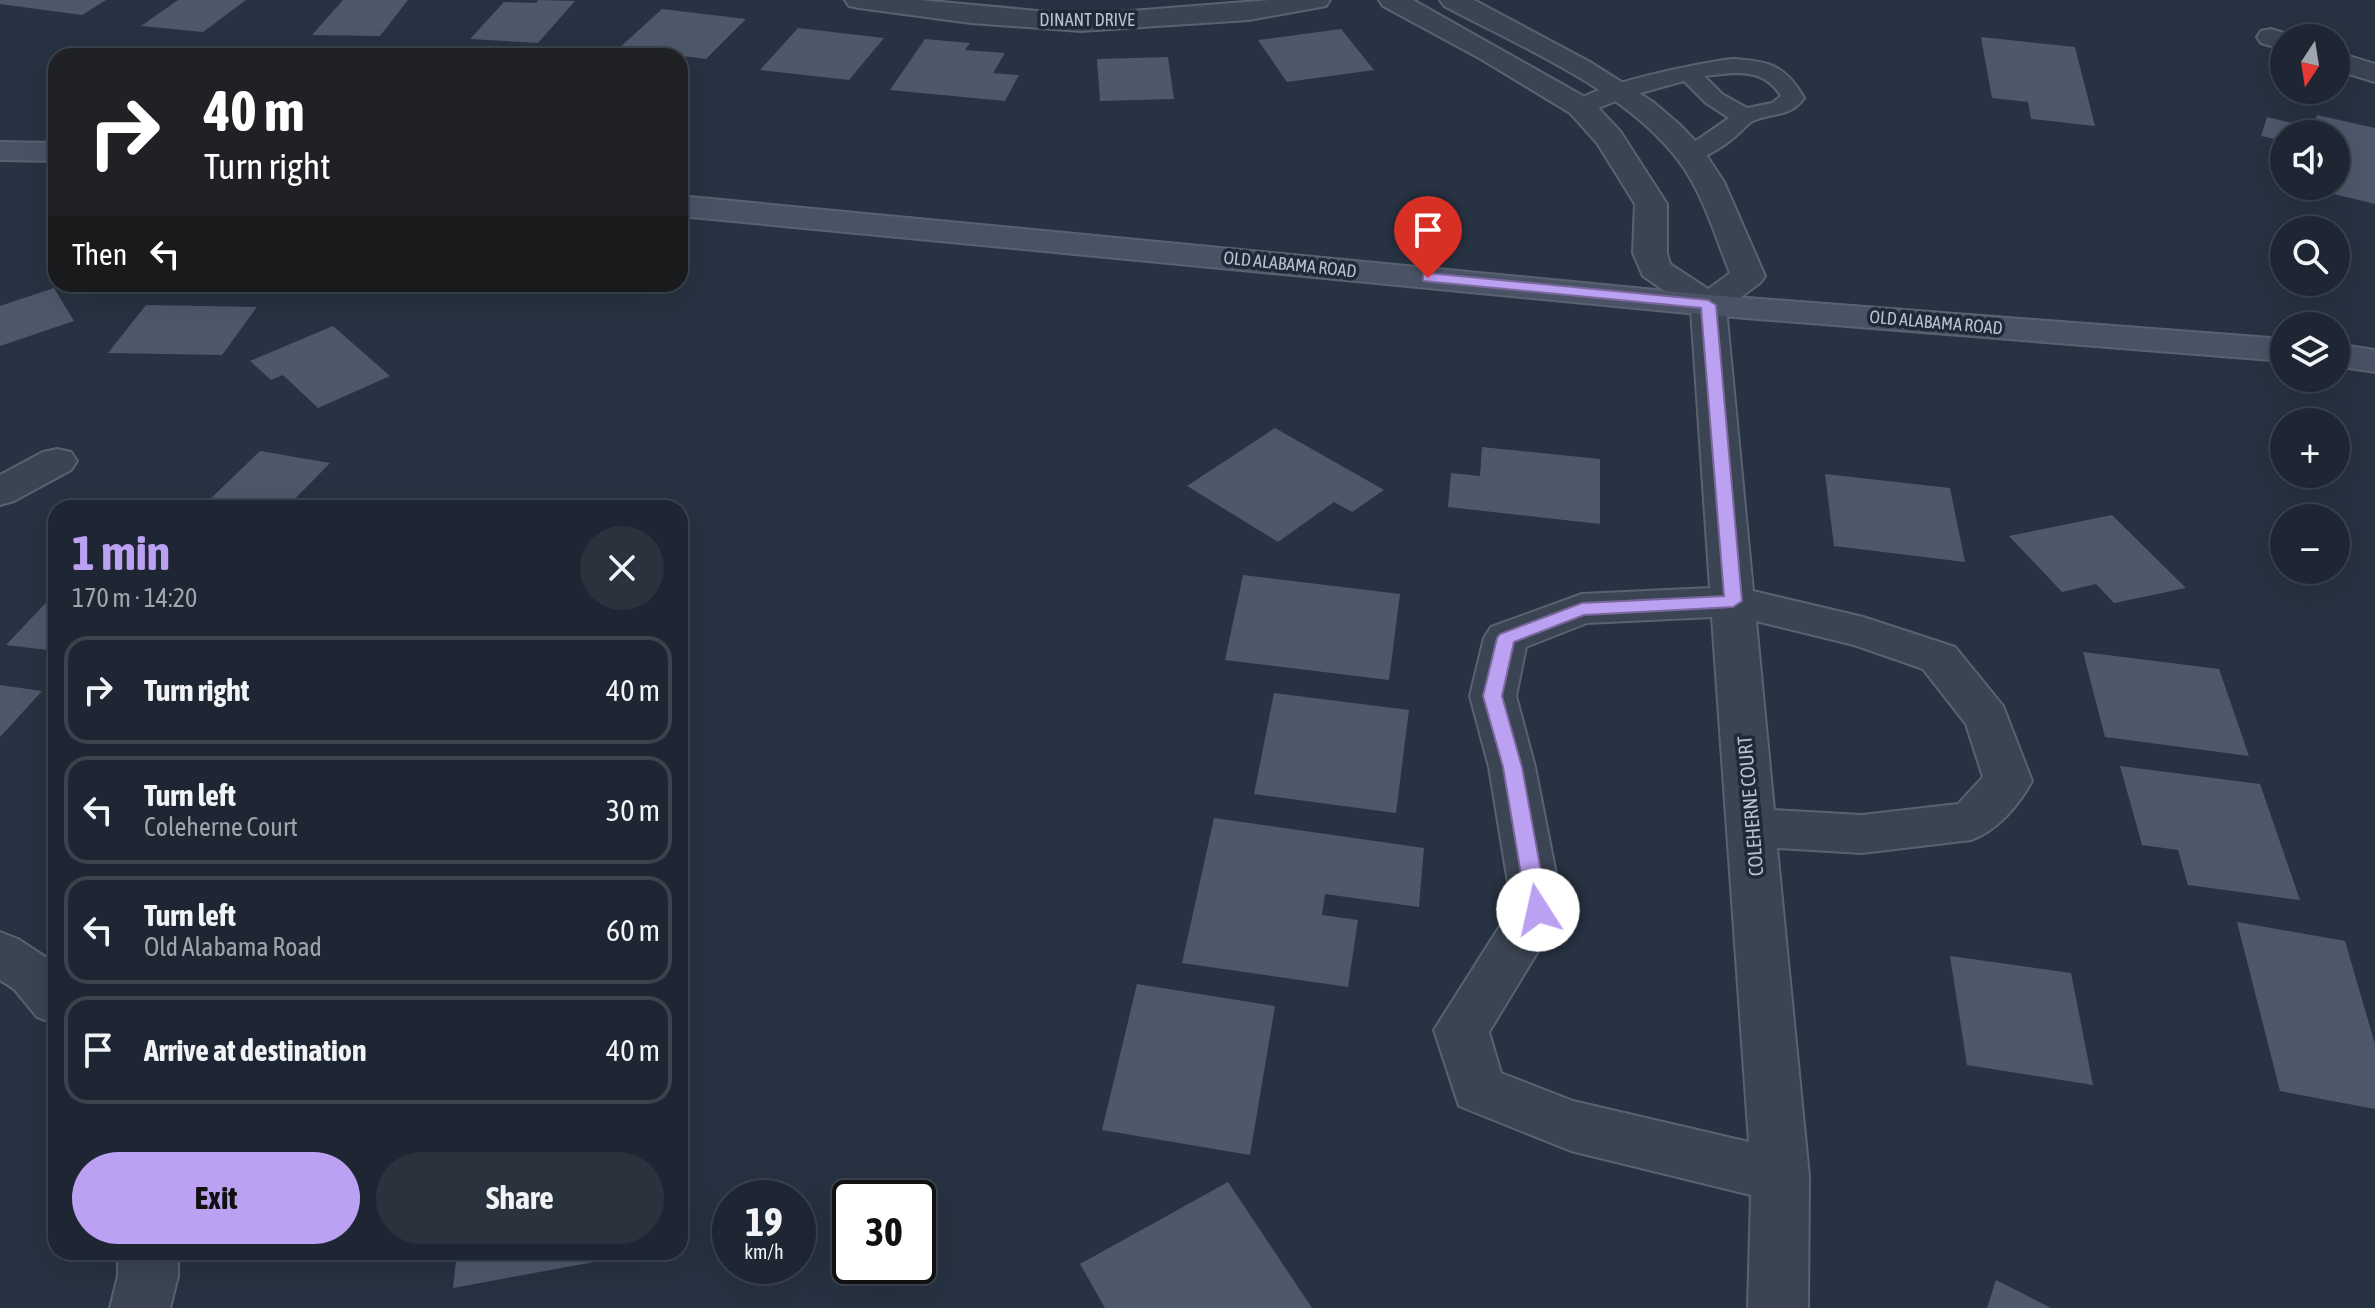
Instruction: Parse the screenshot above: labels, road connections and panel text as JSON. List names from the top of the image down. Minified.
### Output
{"streets":{"main road":["OLD ALABAMA ROAD"],"street":["DINANT DRIVE","COLEHERNE COURT"]},"crossings":[["OLD ALABAMA ROAD","COLEHERNE COURT"]],"north":"bottom","page":{"map_buttons":["+","−"],"turn":["40 m","Turn right"],"then":"Then","heading":["1 min","170 m · 14:20"],"list":[{"name":"Turn right","value":"40 m"},{"name":"Turn left","note":"Coleherne Court","value":"30 m"},{"name":"Turn left","note":"Old Alabama Road","value":"60 m"},{"name":"Arrive at destination","value":"40 m"}],"buttons":["Exit","Share"],"speed":"19 km/h","limit":"30"}}
